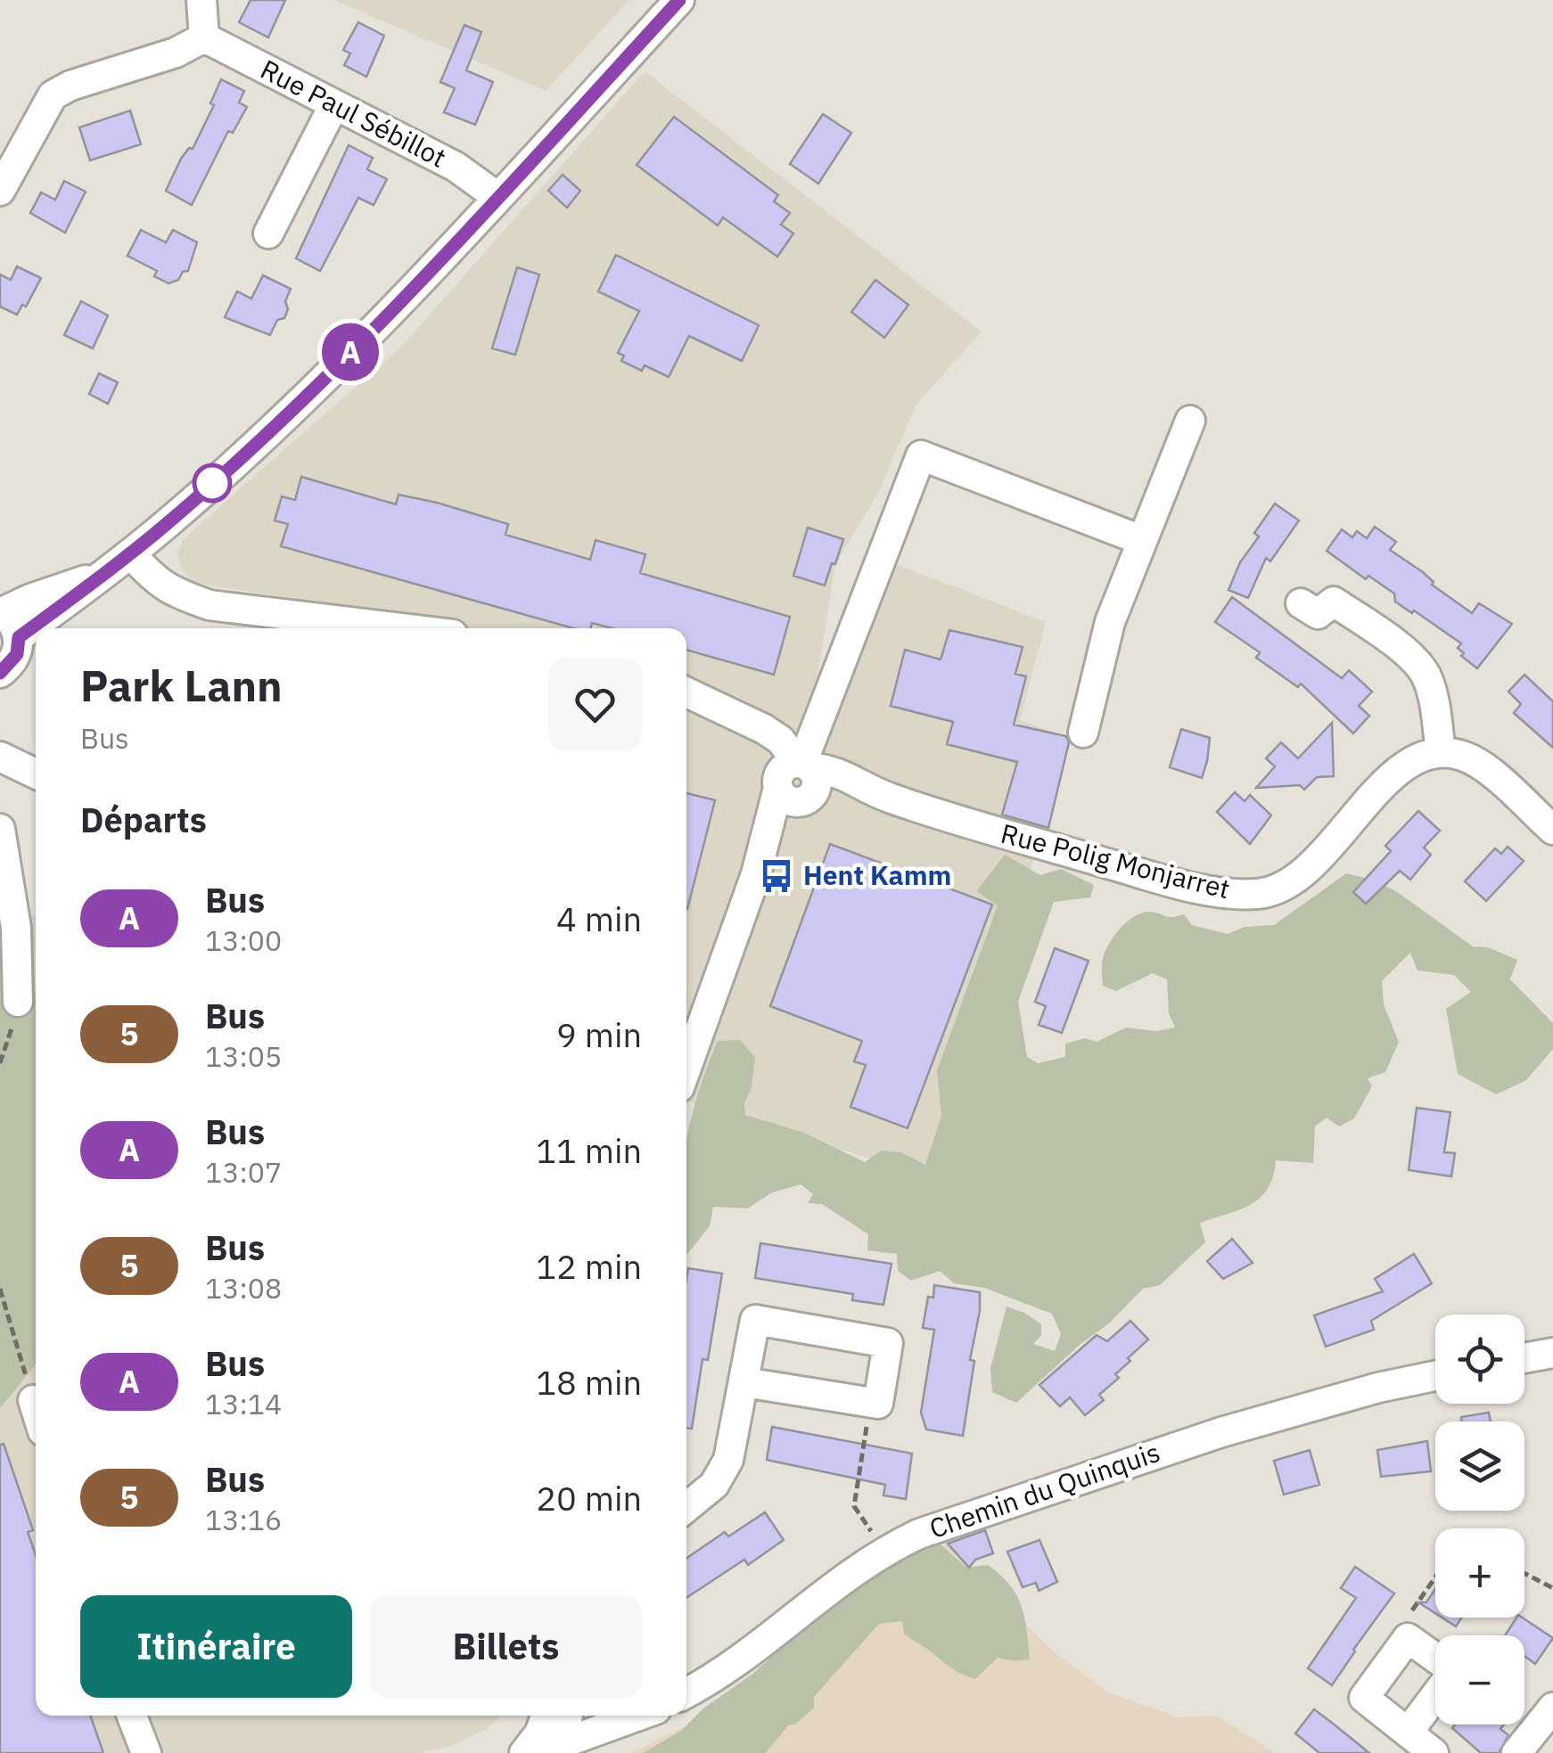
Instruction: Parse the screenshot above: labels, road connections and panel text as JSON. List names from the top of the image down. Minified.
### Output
{"streets":{"street":["Rue Paul Sébillot","Rue Polig Monjarret","Chemin du Quinquis"]},"places":{"bus stop":["Hent Kamm"]},"lines":["bus line A"],"page":{"on_map":"A","heading":[["Park Lann","Bus"],"Départs"],"list":[{"mark":"A","name":"Bus","note":"13:00","value":"4 min"},{"mark":"5","name":"Bus","note":"13:05","value":"9 min"},{"mark":"A","name":"Bus","note":"13:07","value":"11 min"},{"mark":"5","name":"Bus","note":"13:08","value":"12 min"},{"mark":"A","name":"Bus","note":"13:14","value":"18 min"},{"mark":"5","name":"Bus","note":"13:16","value":"20 min"}],"map_buttons":["+","−"],"buttons":["Itinéraire","Billets"]}}
